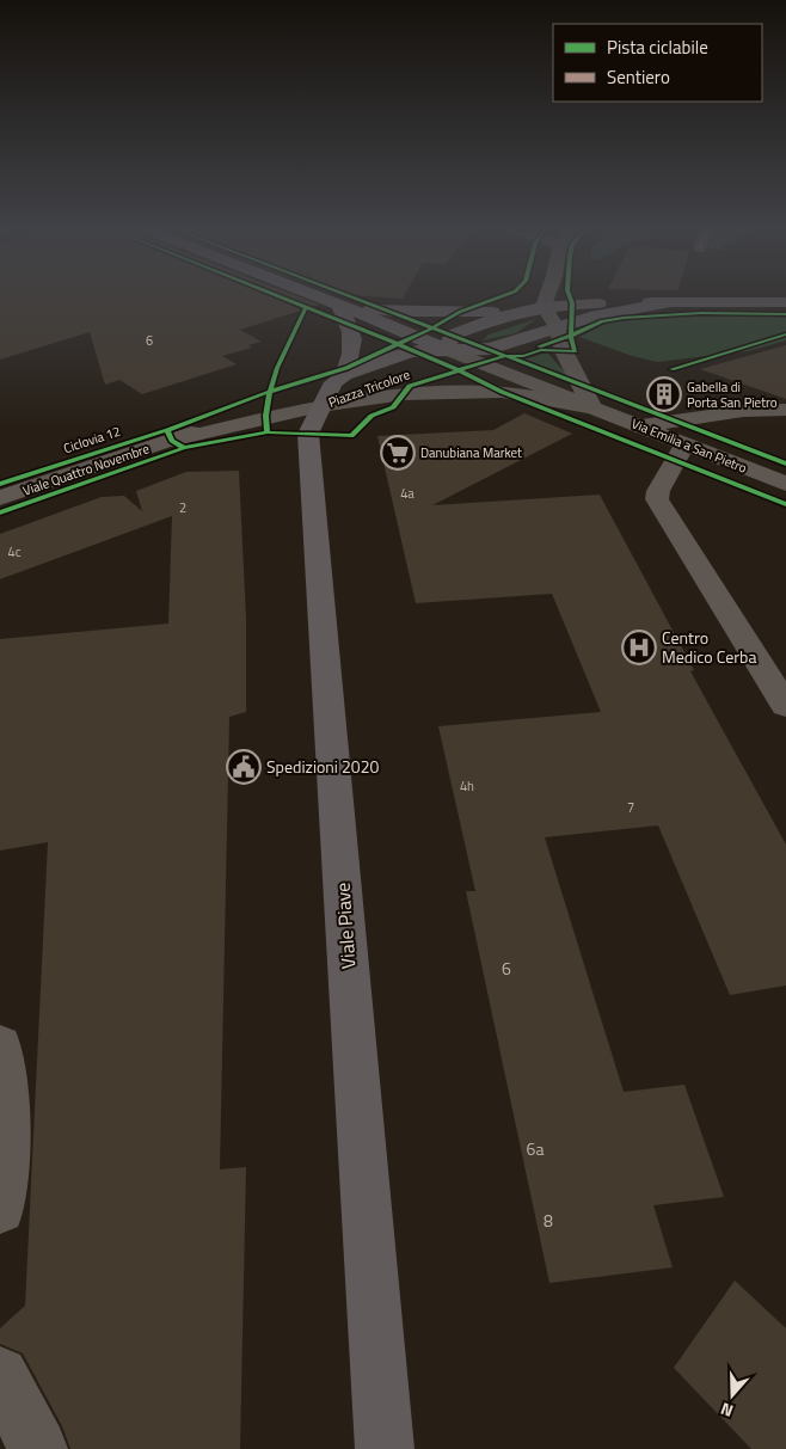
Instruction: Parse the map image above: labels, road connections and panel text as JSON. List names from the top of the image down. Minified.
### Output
{"streets":{"main road":["Piazza Tricolore","Viale Piave"],"street":["Via Emilia a San Pietro","Viale Quattro Novembre"],"cycle path":["Ciclovia 12"]},"crossings":[["Piazza Tricolore","Via Emilia a San Pietro"],["Piazza Tricolore","Viale Quattro Novembre"],["Piazza Tricolore","Viale Piave"],["Via Emilia a San Pietro","Viale Quattro Novembre"],["Via Emilia a San Pietro","Viale Piave"],["Viale Quattro Novembre","Viale Piave"]],"places":{"building":["Gabella di Porta San Pietro"],"supermarket":["Danubiana Market"],"hospital":["Centro Medico Cerba"],"public building":["Spedizioni 2020"]},"house_numbers":["6","4a","2","4c","4h","7","6","6a","8"],"legend":["Pista ciclabile","Sentiero"],"north":"bottom"}
